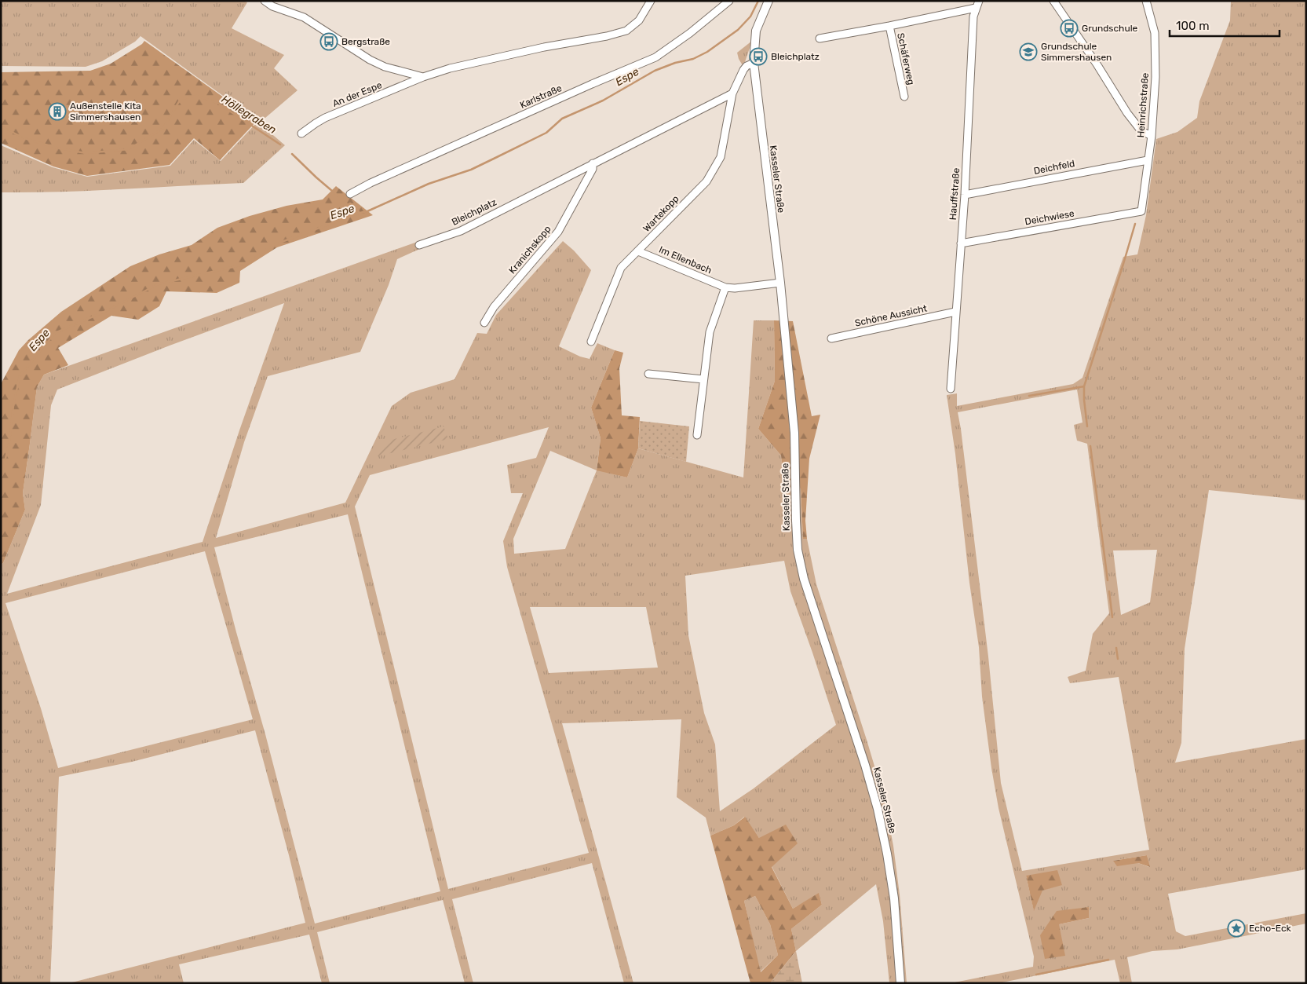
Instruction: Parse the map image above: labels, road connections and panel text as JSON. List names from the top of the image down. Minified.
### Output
{"streets":{"street":["Schäferweg","An der Espe","Karlstraße","Heinrichstraße","Deichfeld","Kasseler Straße","Hauffstraße","Bleichplatz","Wartekopp","Deichwiese","Kranichskopp","Im Ellenbach","Schöne Aussicht"]},"crossings":[["Schäferweg","Hauffstraße"],["Heinrichstraße","Deichfeld"],["Heinrichstraße","Deichwiese"],["Deichfeld","Hauffstraße"],["Kasseler Straße","Im Ellenbach"],["Hauffstraße","Deichwiese"],["Hauffstraße","Schöne Aussicht"],["Bleichplatz","Wartekopp"],["Bleichplatz","Kranichskopp"],["Wartekopp","Im Ellenbach"]],"water":["Espe","Höllegraben"],"places":{"bus stop":["Grundschule","Bergstraße","Bleichplatz"],"school or university":["Grundschule Simmershausen"],"building":["Außenstelle Kita Simmershausen"],"place":["Echo-Eck"]},"scale_bar":"100 m"}
